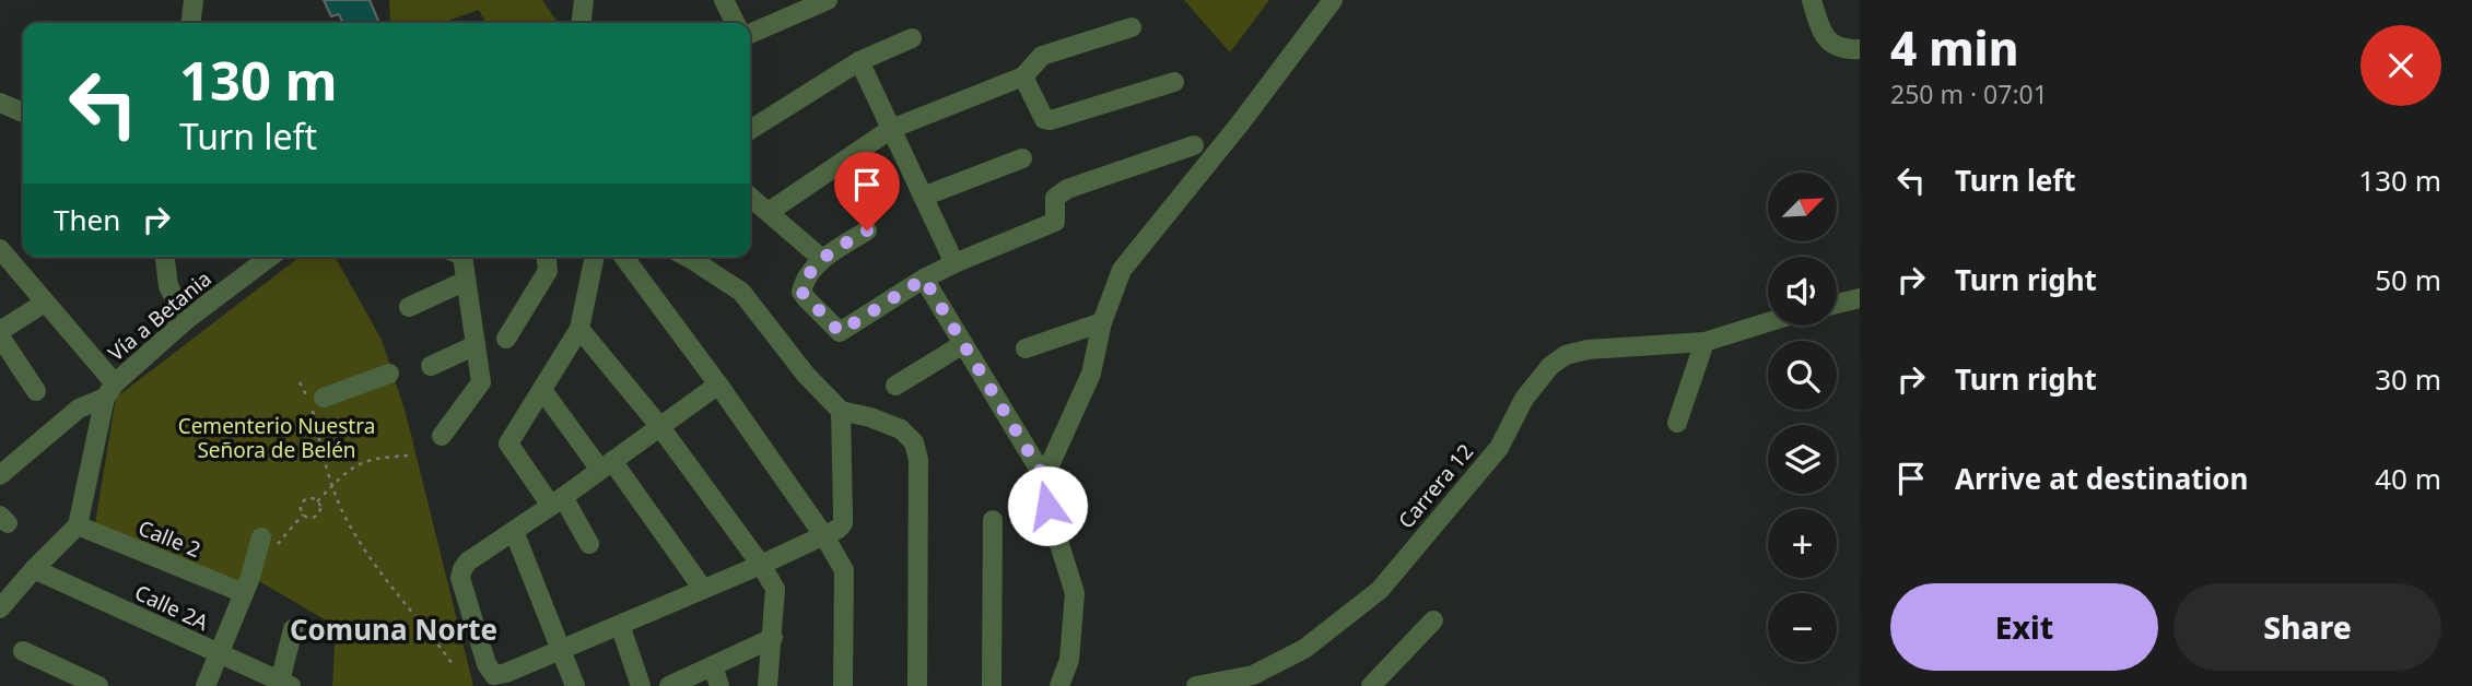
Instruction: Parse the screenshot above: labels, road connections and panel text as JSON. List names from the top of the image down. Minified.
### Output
{"streets":{"street":["Vía a Betania","Carrera 12","Calle 2","Calle 2A"]},"districts":["Comuna Norte"],"parks":["Cementerio Nuestra Señora de Belén"],"north":"top right","page":{"heading":["4 min","250 m · 07:01"],"turn":["130 m","Turn left"],"list":[{"name":"Turn left","value":"130 m"},{"name":"Turn right","value":"50 m"},{"name":"Turn right","value":"30 m"},{"name":"Arrive at destination","value":"40 m"}],"map_buttons":["+","−"],"then":"Then","buttons":["Exit","Share"]}}
